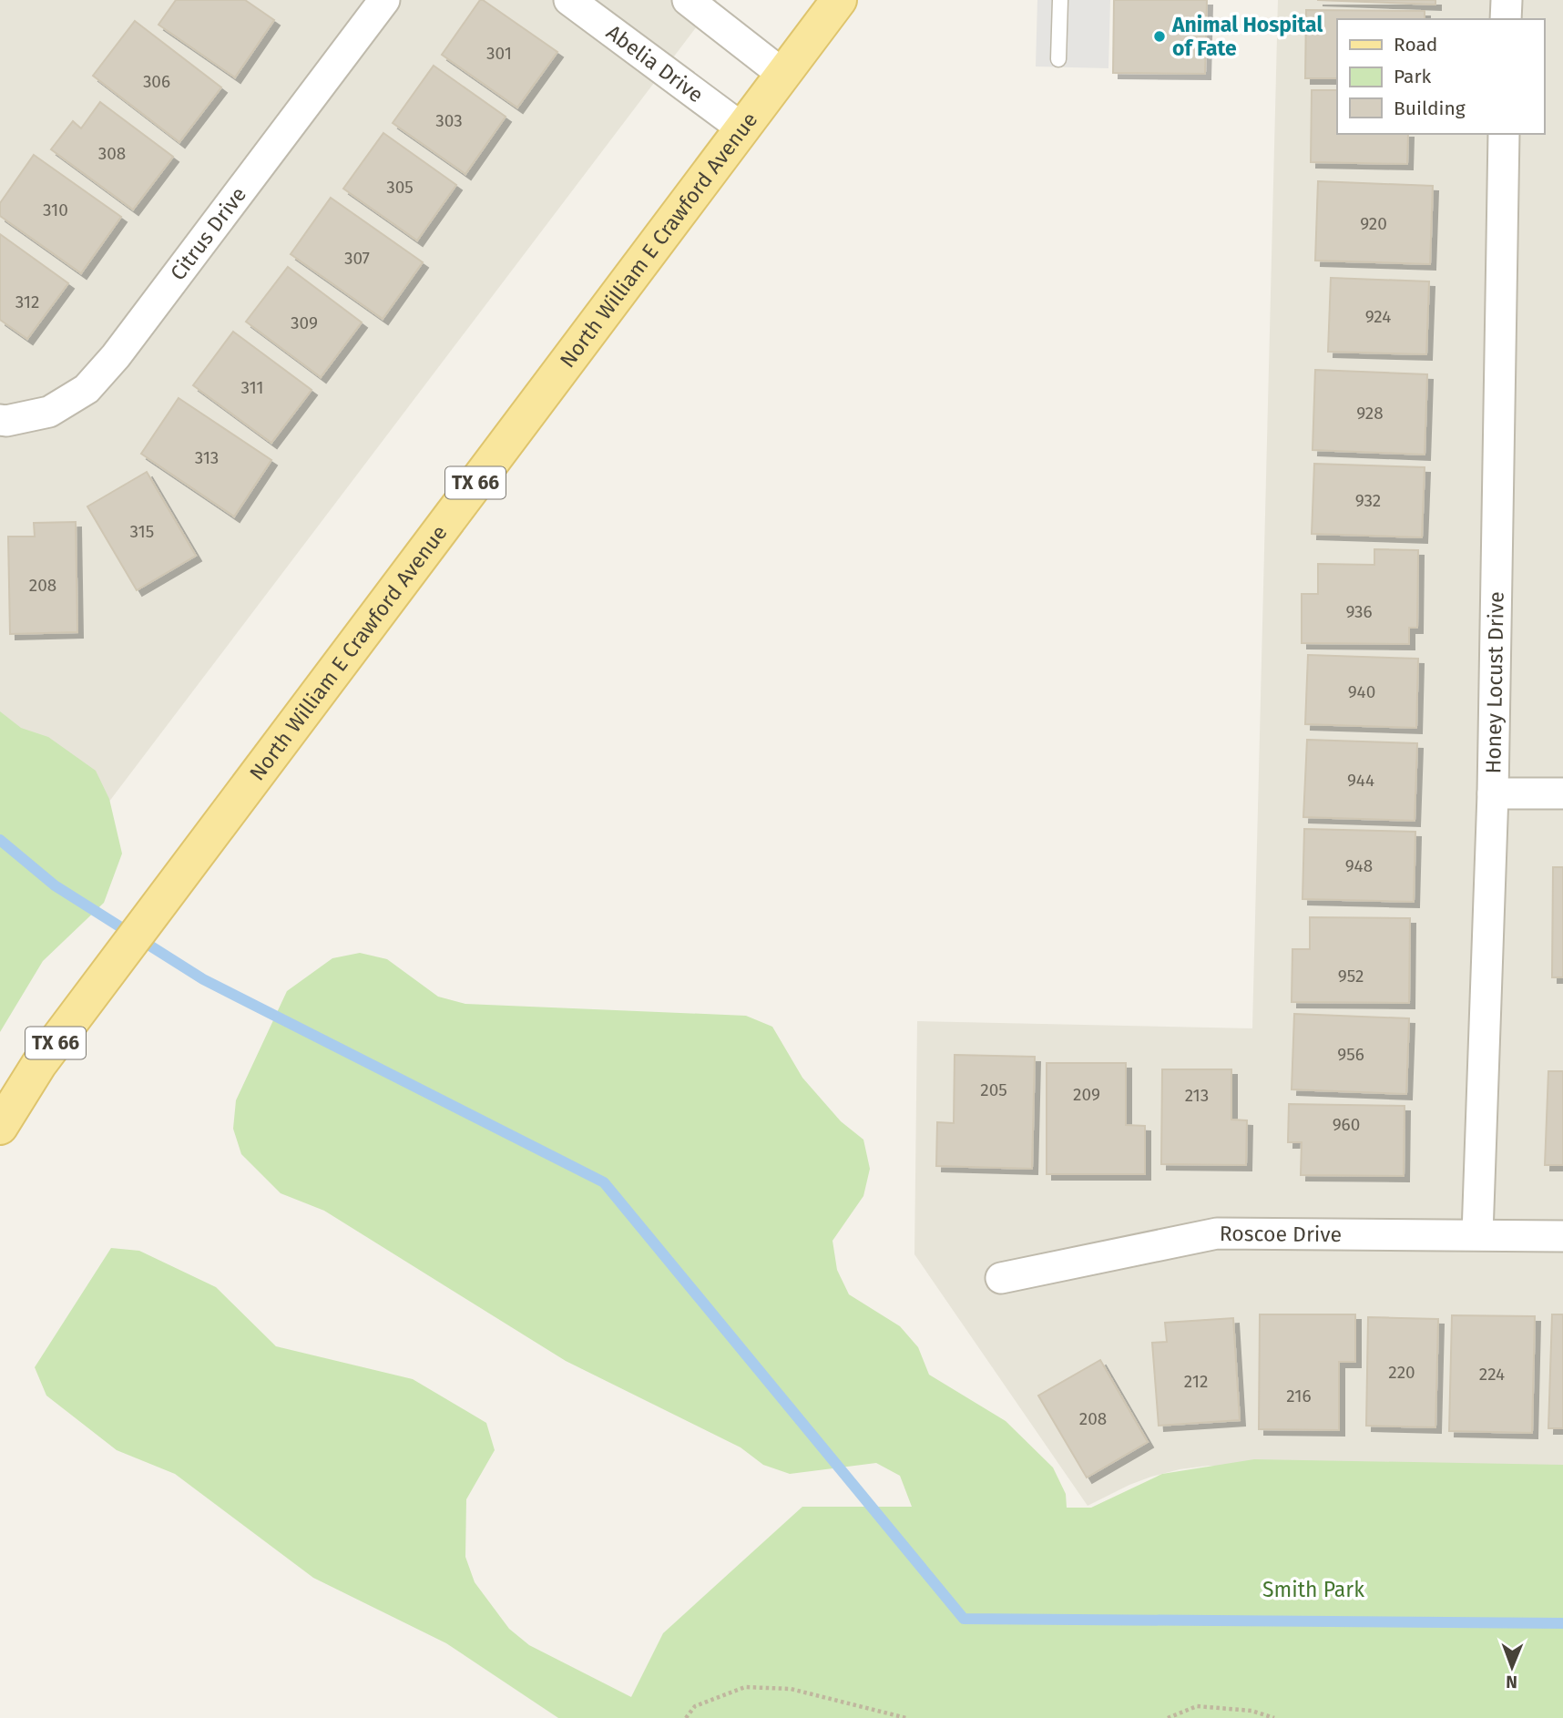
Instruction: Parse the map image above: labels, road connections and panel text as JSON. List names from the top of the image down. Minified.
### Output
{"streets":{"main road":["North William E Crawford Avenue","TX 66"],"street":["Abelia Drive","Citrus Drive","Honey Locust Drive","Roscoe Drive"]},"crossings":[["Abelia Drive","North William E Crawford Avenue"],["Honey Locust Drive","Roscoe Drive"]],"parks":["Smith Park"],"places":["Animal Hospital of Fate"],"house_numbers":["301","306","303","308","305","310","920","307","312","924","309","311","928","313","932","315","208","936","940","944","948","952","956","205","209","213","960","220","224","212","216","208"],"legend":["Road","Park","Building"],"north":"bottom"}
